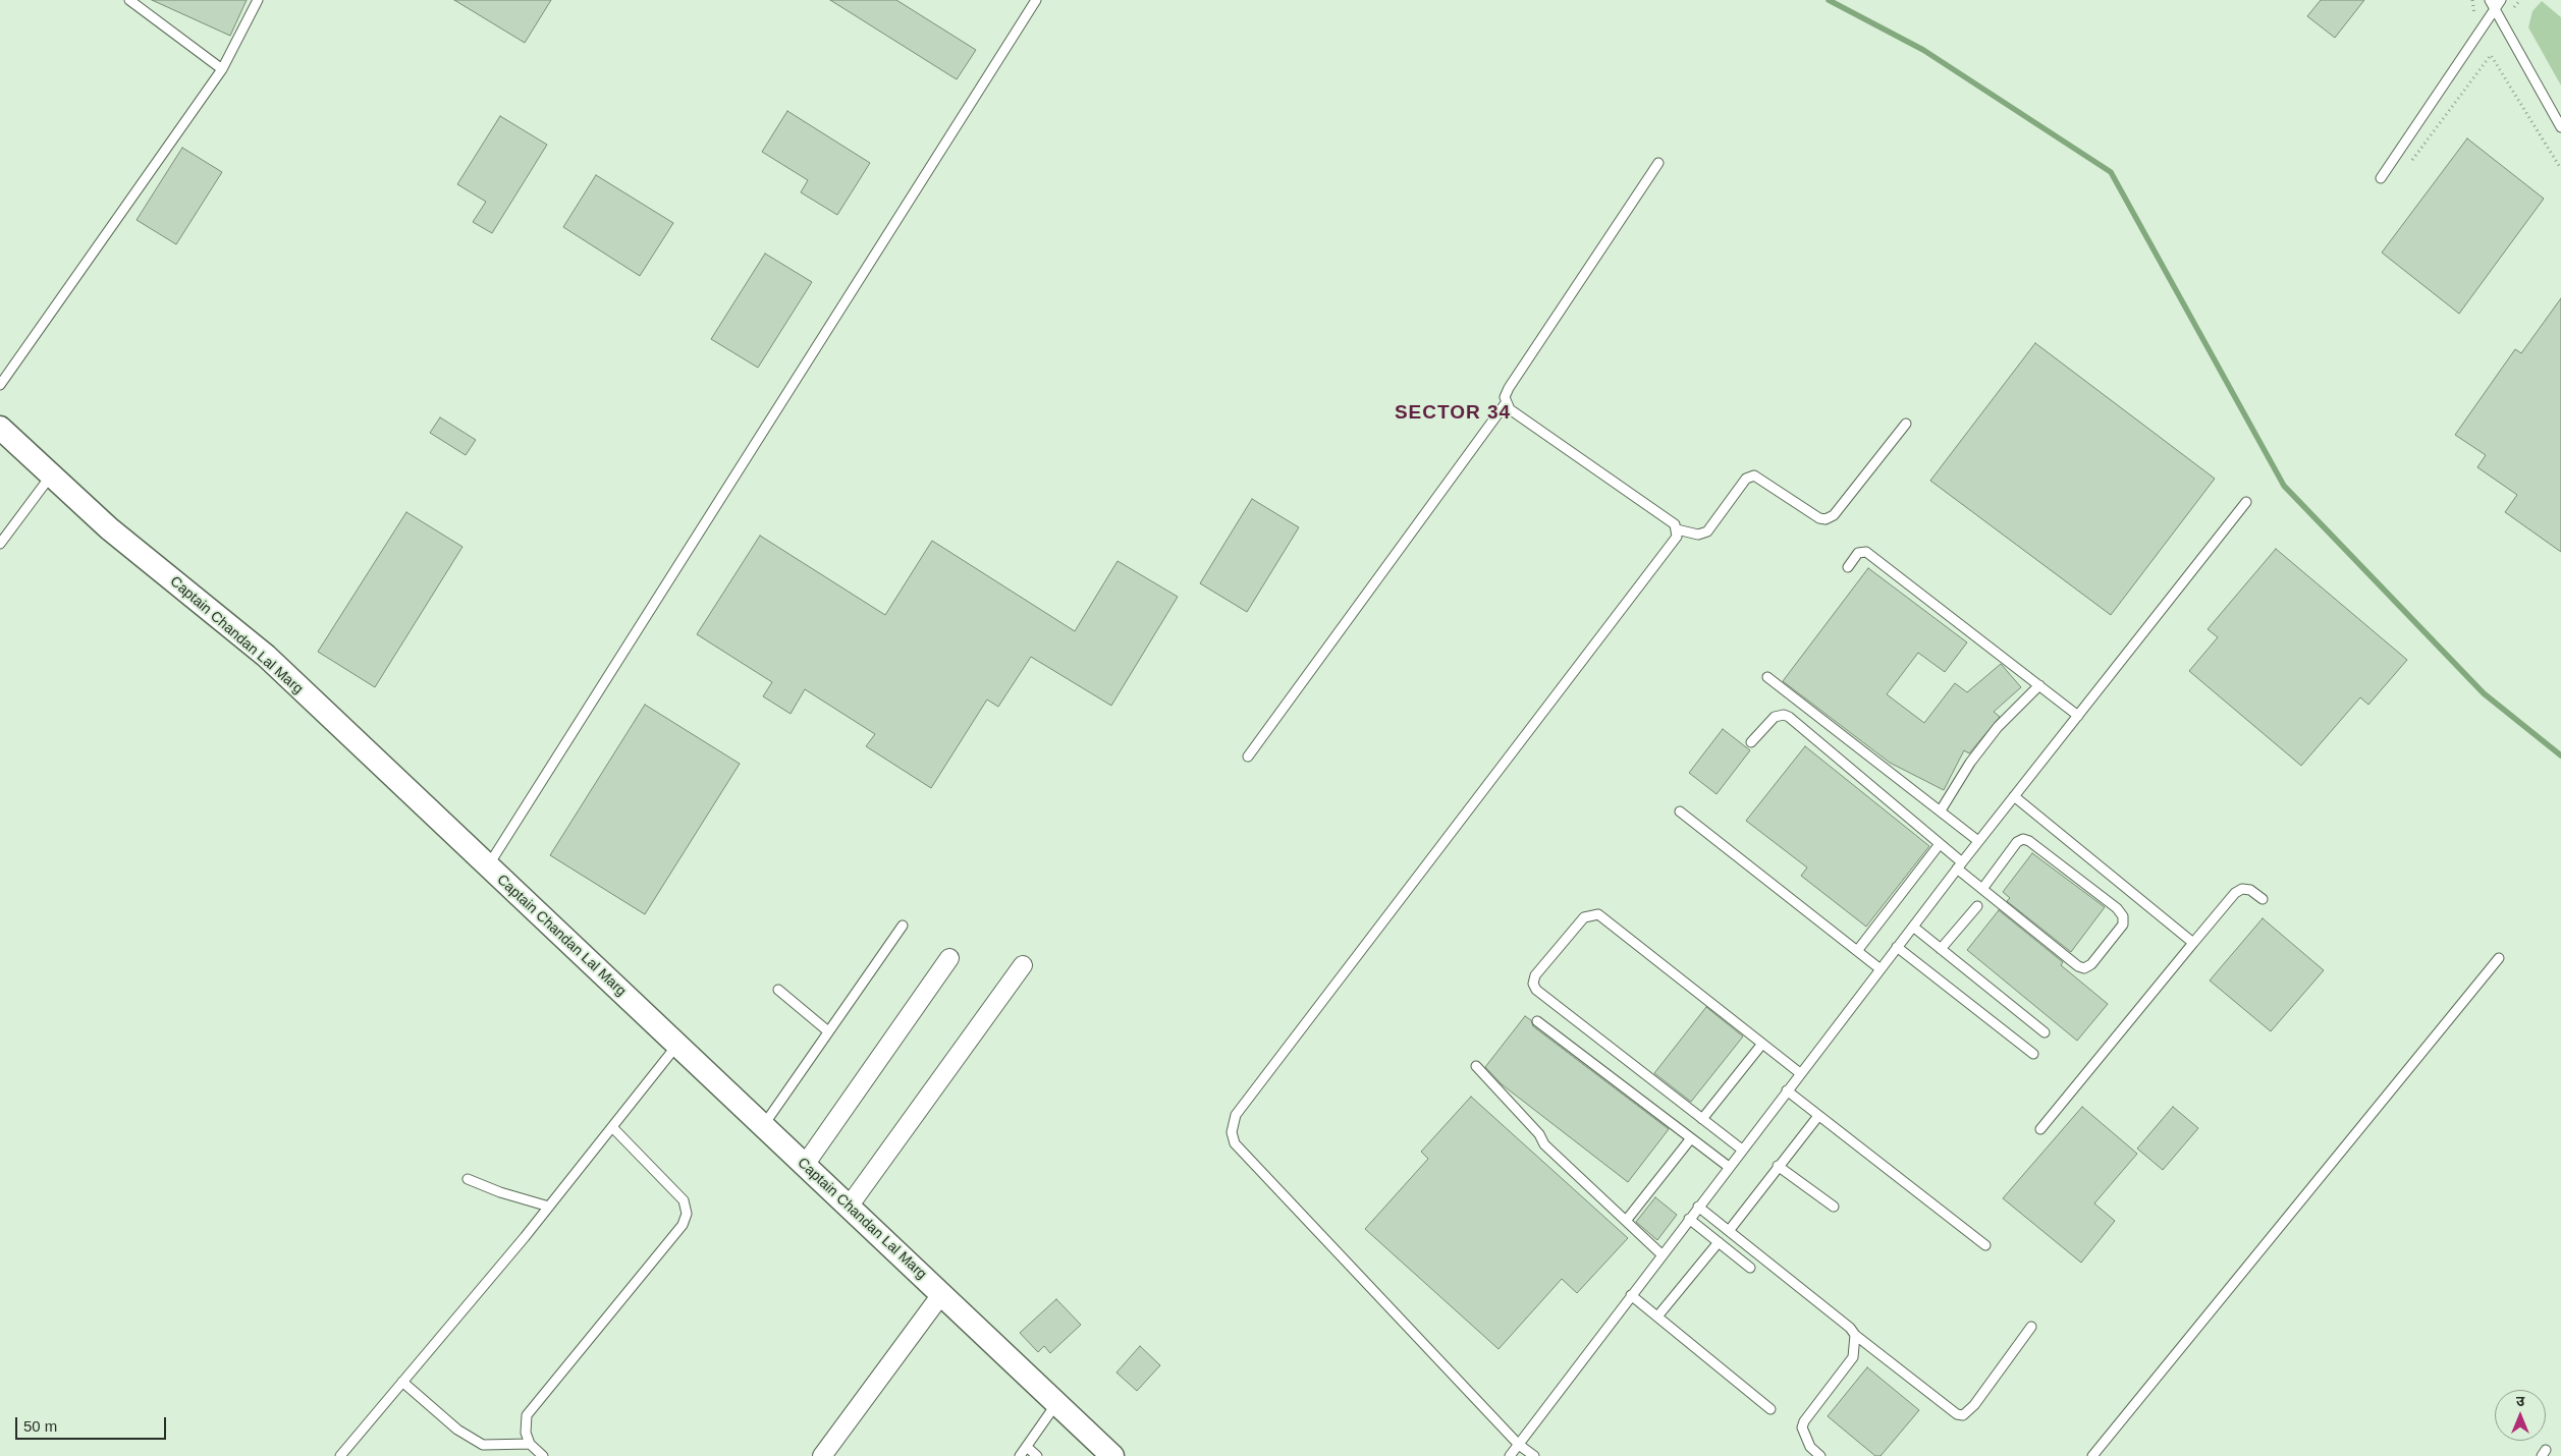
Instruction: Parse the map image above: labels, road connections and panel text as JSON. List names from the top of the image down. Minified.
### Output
{"streets":{"street":["Captain Chandan Lal Marg"]},"districts":["SECTOR 34"],"scale_bar":"50 m","north":"top"}
